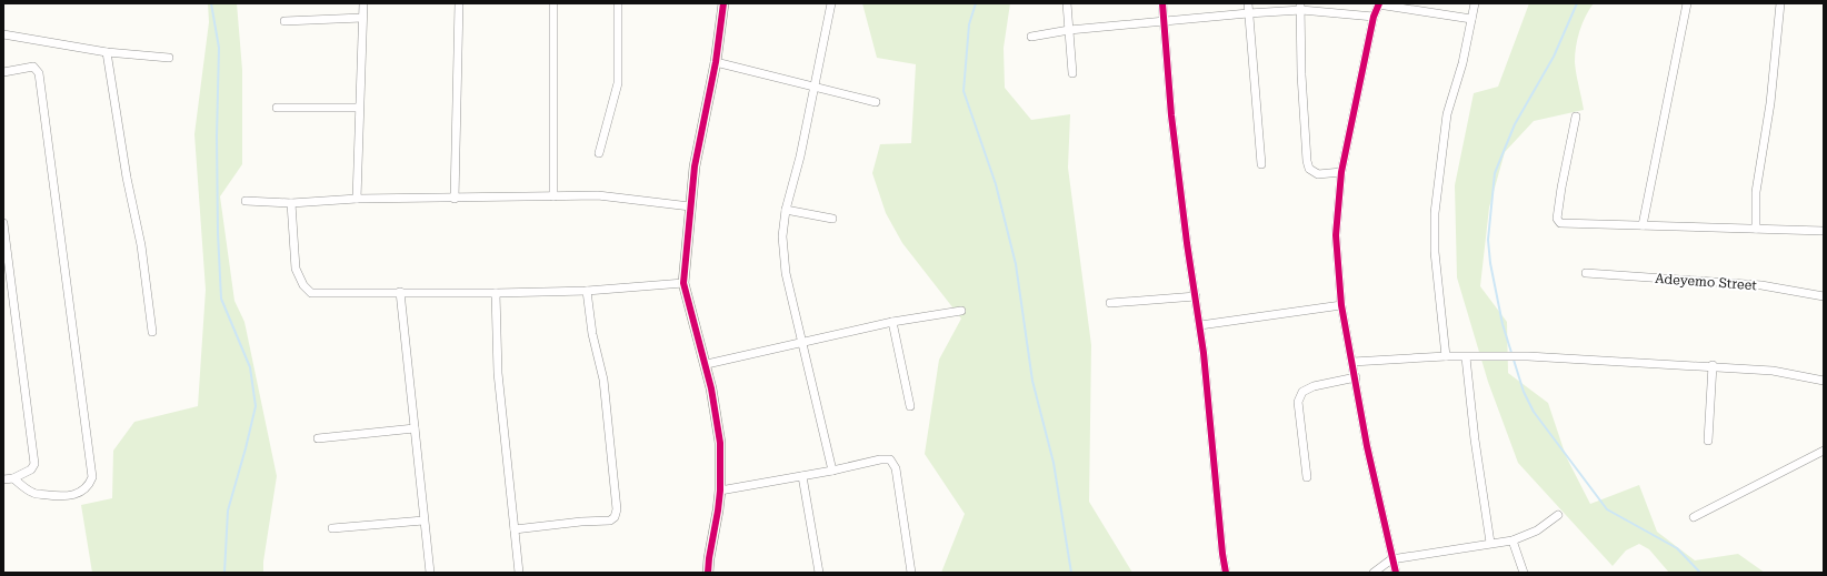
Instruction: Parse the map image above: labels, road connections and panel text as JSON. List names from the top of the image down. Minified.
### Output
{"streets":{"street":["Adeyemo Street"]}}
